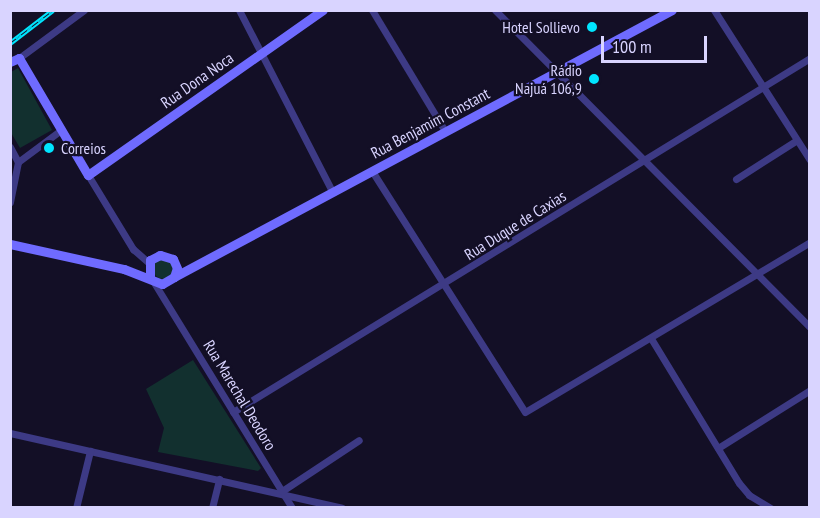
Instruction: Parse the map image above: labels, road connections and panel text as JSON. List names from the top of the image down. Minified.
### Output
{"streets":{"main road":["Rua Dona Noca","Rua Benjamim Constant","Rua Marechal Deodoro"],"street":["Rua Duque de Caxias"]},"crossings":[["Rua Dona Noca","Rua Marechal Deodoro"],["Rua Benjamim Constant","Rua Marechal Deodoro"],["Rua Duque de Caxias","Rua Marechal Deodoro"]],"places":["Hotel Sollievo","Rádio Najuá 106,9","Correios"],"scale_bar":"100 m"}
